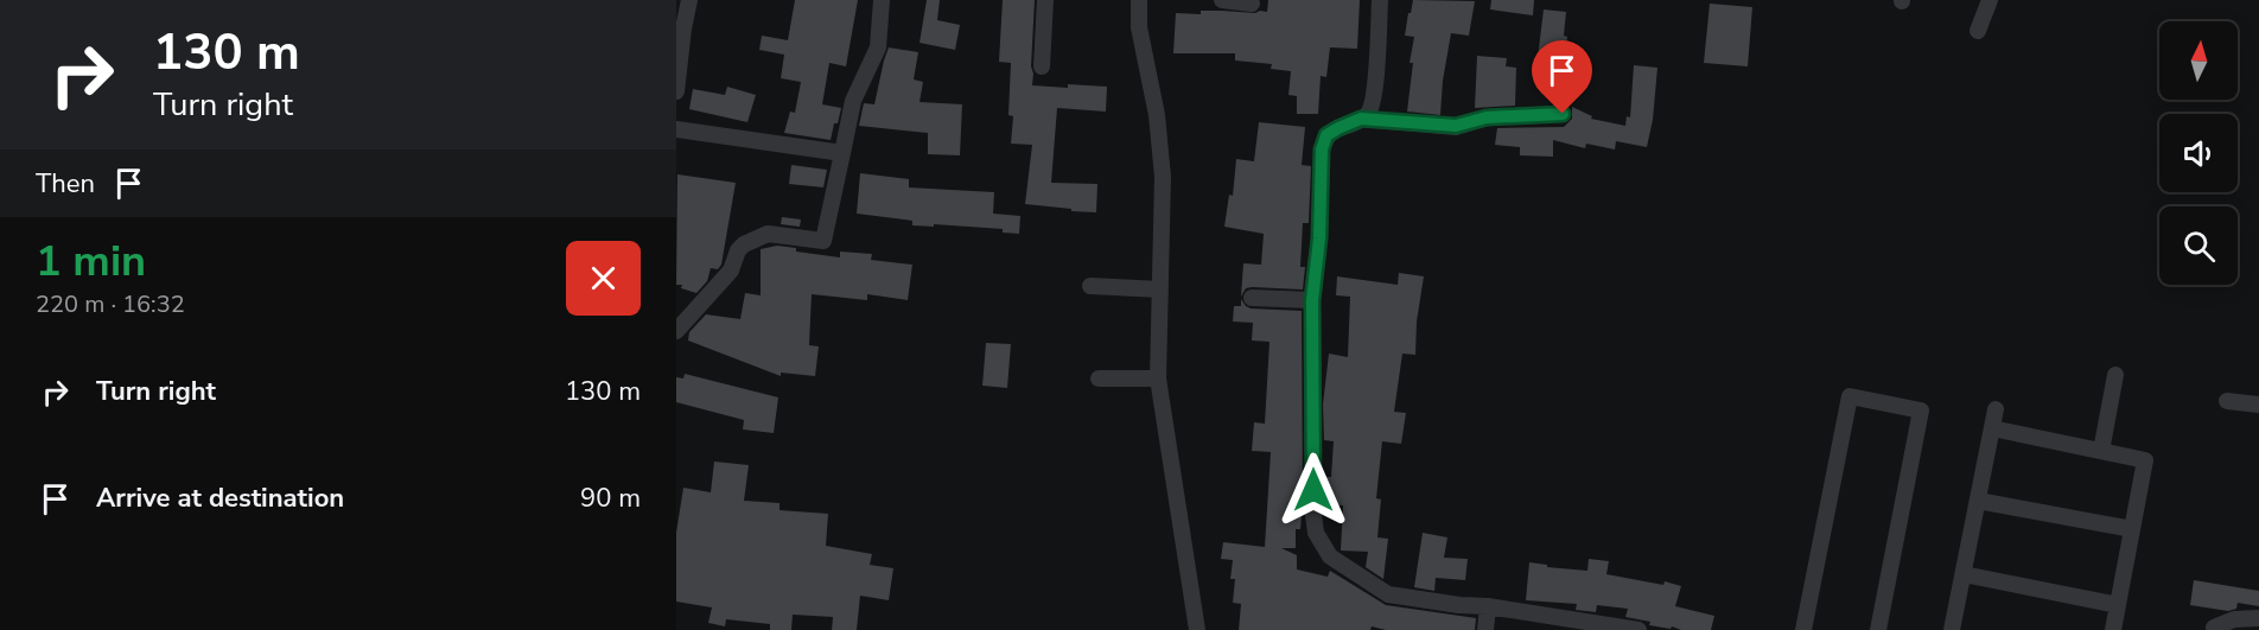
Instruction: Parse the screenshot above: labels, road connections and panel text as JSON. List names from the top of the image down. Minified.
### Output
{"north":"top","page":{"turn":["130 m","Turn right"],"then":"Then","heading":["1 min","220 m · 16:32"],"list":[{"name":"Turn right","value":"130 m"},{"name":"Arrive at destination","value":"90 m"}]}}
